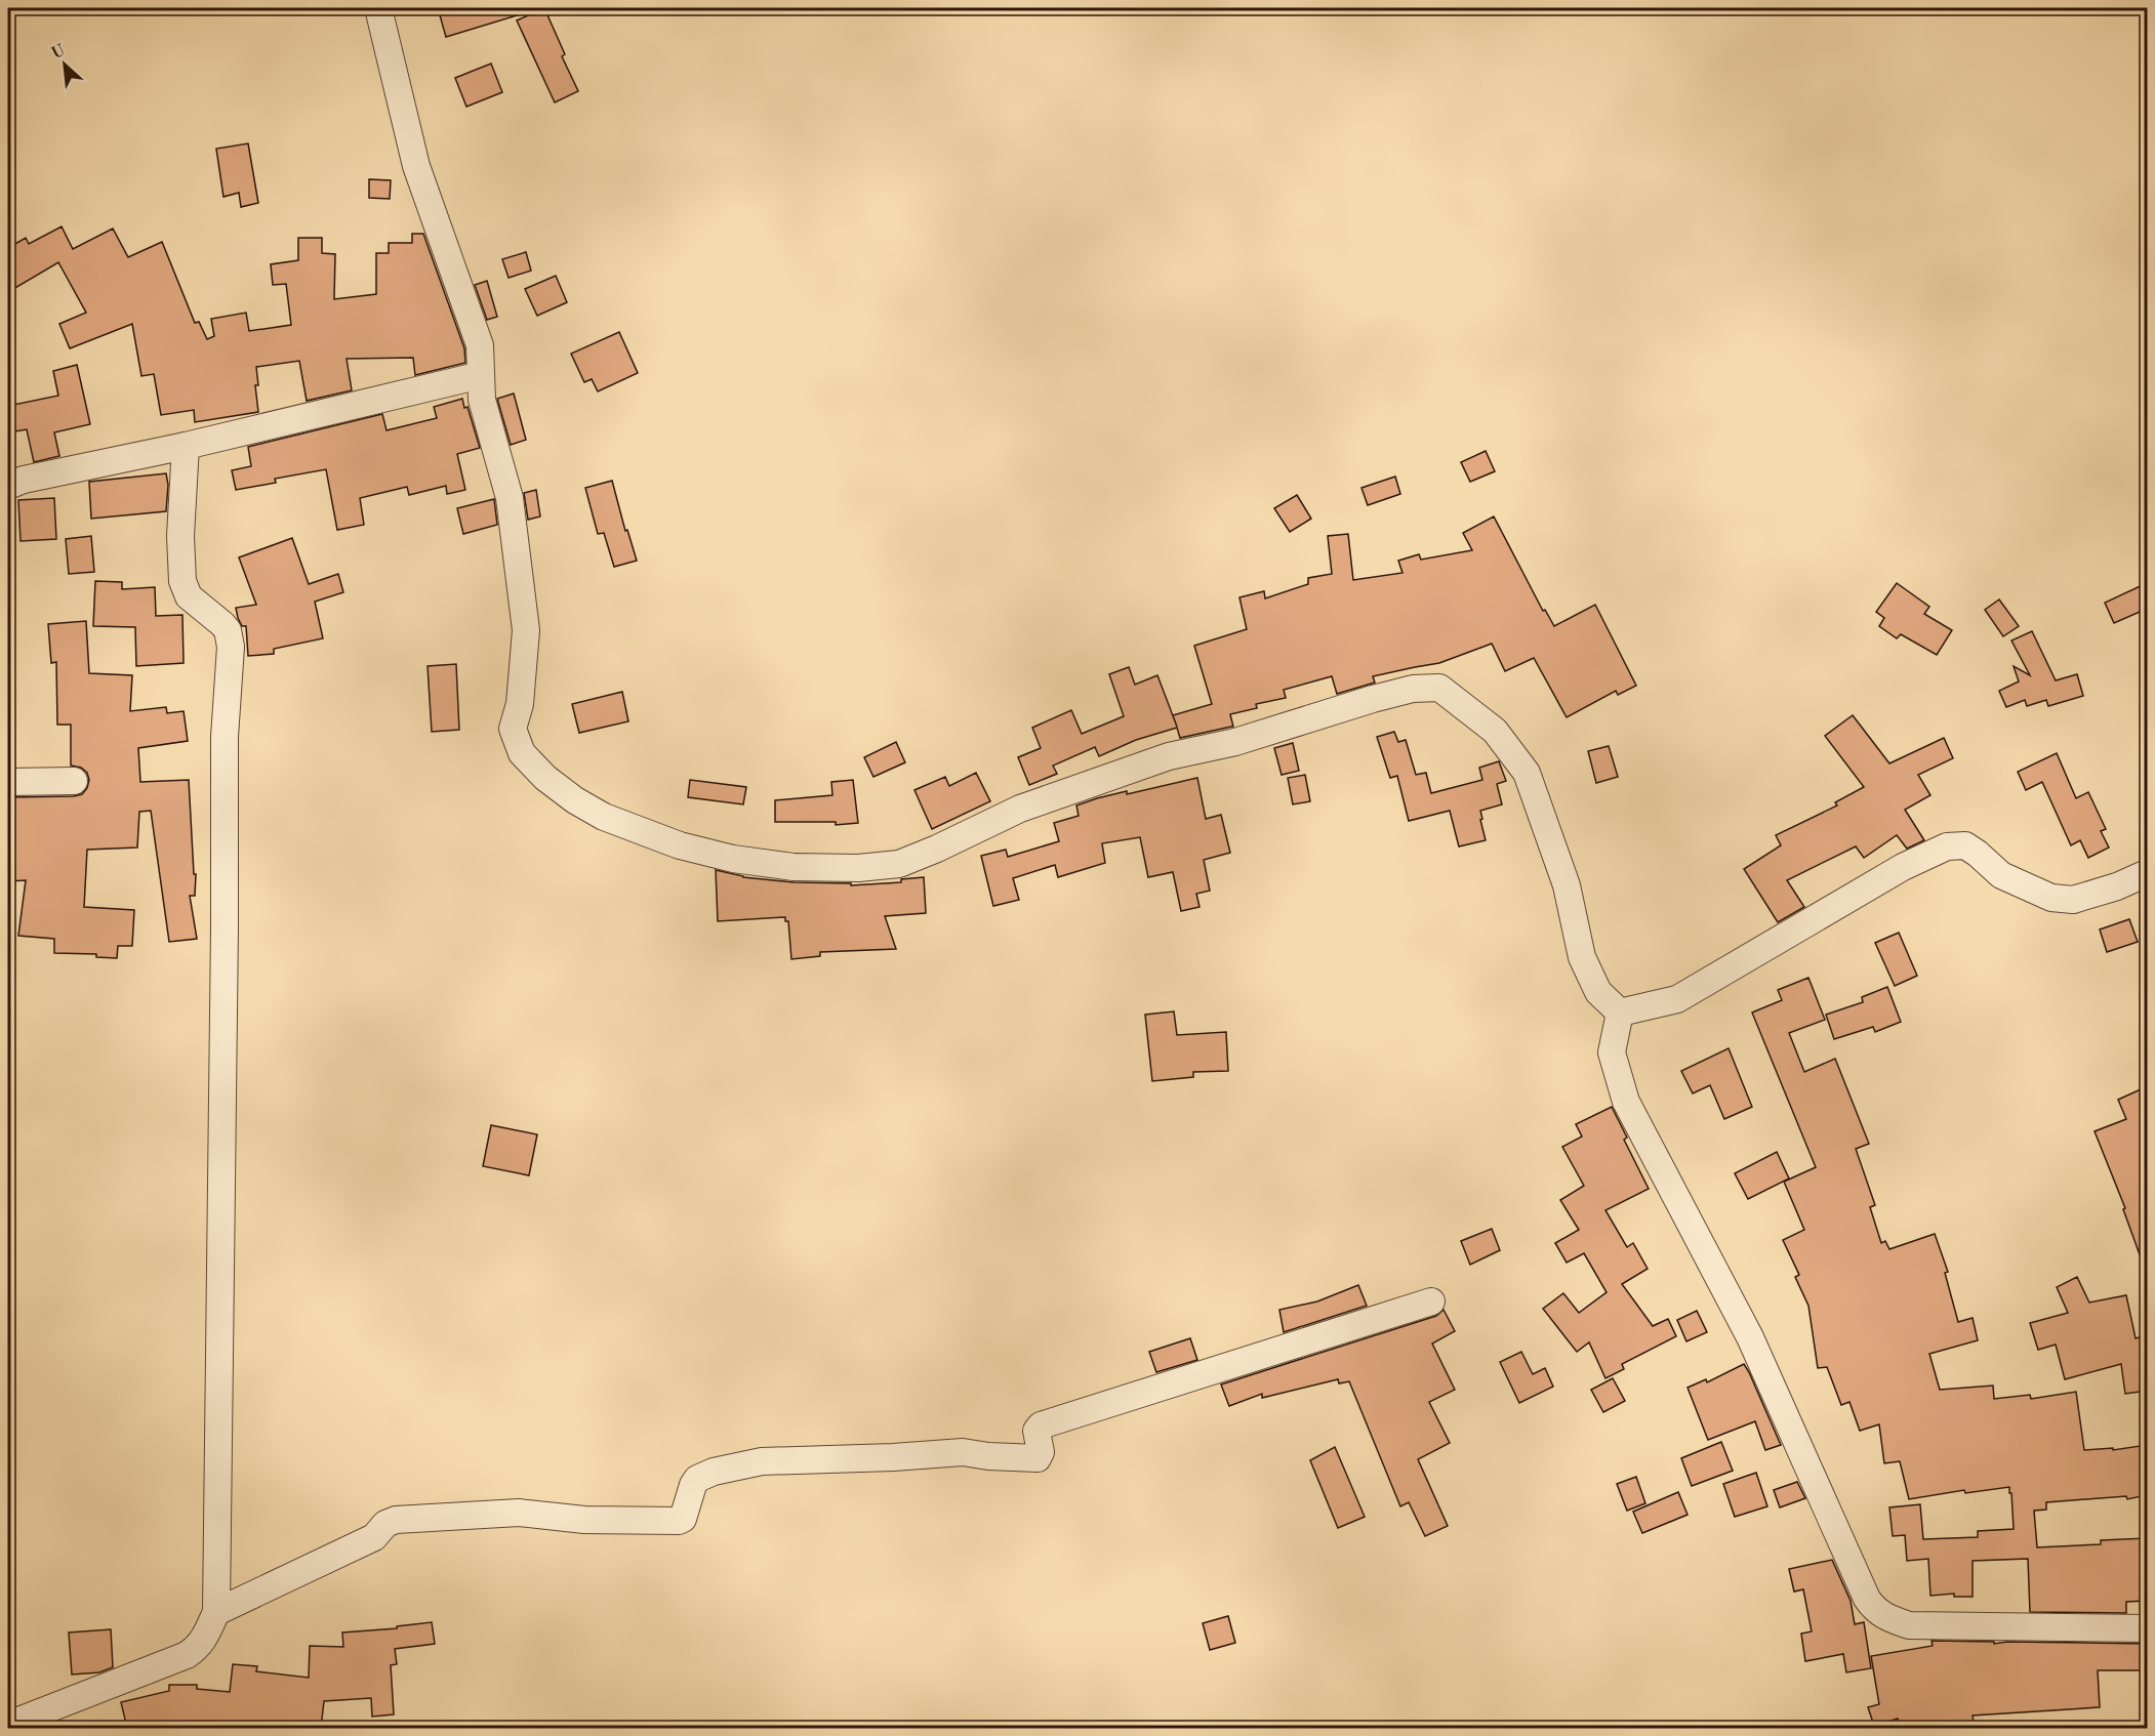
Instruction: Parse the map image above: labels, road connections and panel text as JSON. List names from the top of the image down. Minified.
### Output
{"north":"top left"}
